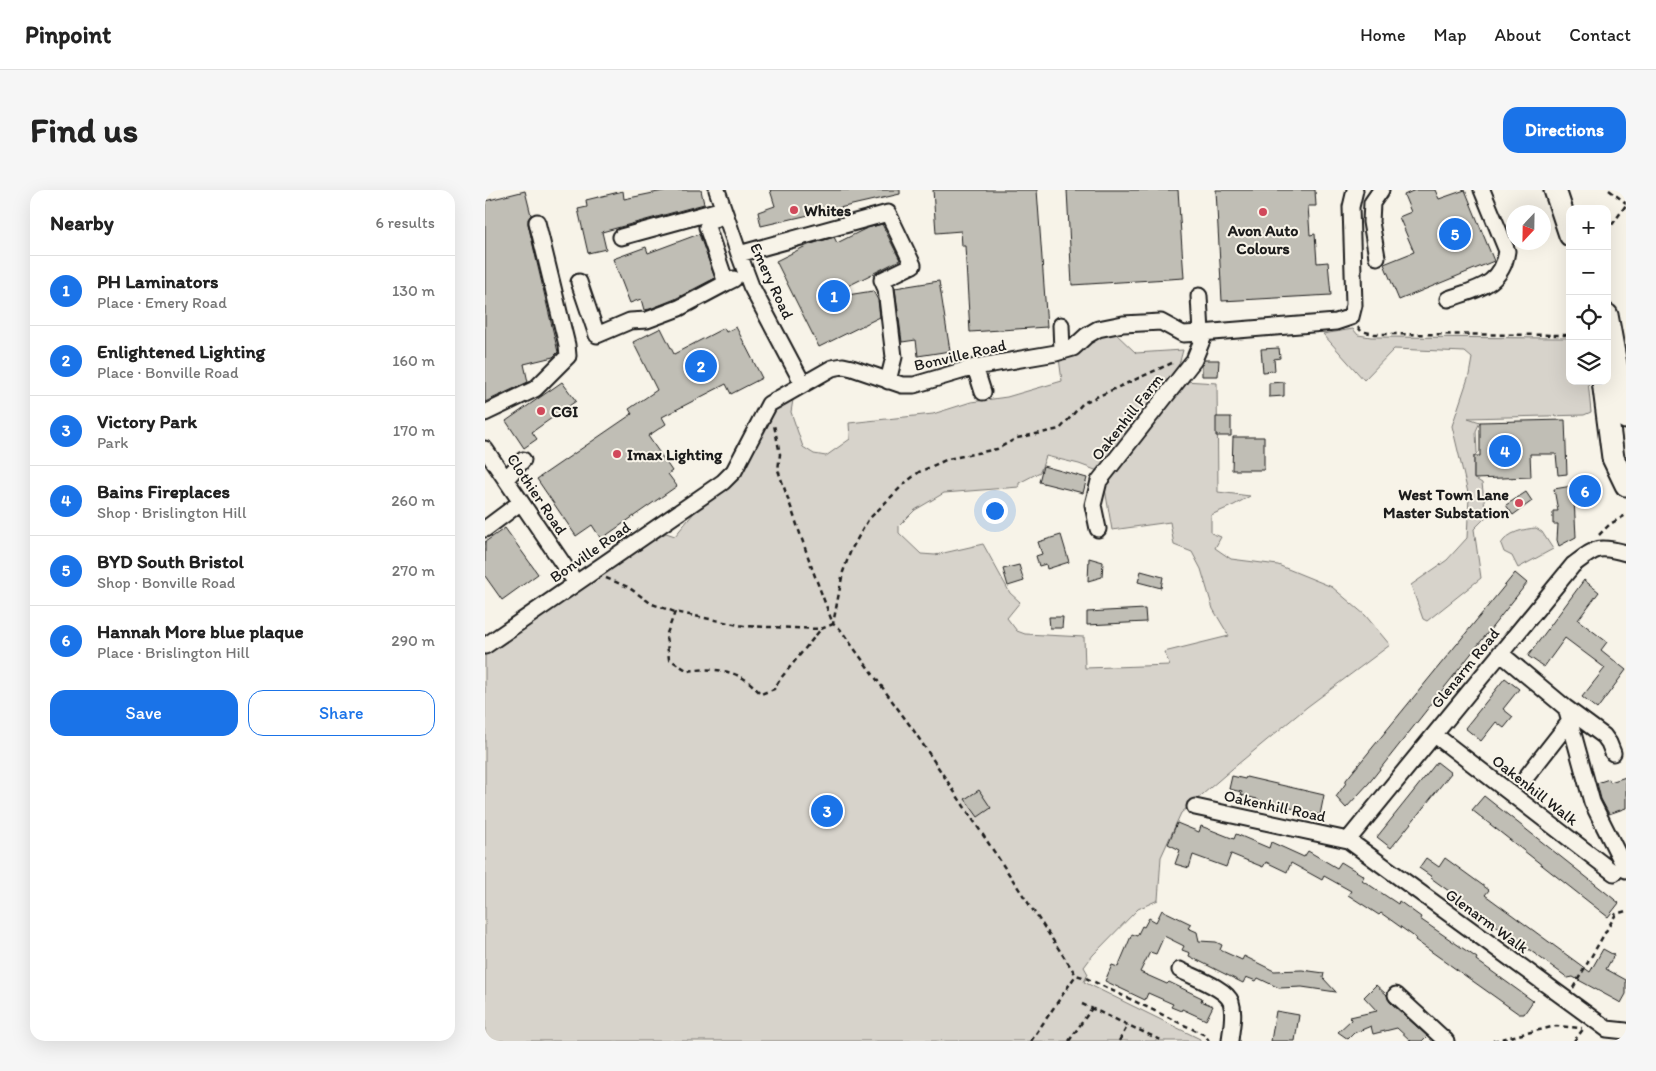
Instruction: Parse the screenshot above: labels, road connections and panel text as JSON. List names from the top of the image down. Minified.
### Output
{"streets":{"street":["Emery Road","Bonville Road","Oakenhill Farm","Clothier Road","Glenarm Road","Oakenhill Walk","Oakenhill Road","Glenarm Walk"]},"crossings":[["Emery Road","Bonville Road"],["Bonville Road","Oakenhill Farm"],["Bonville Road","Clothier Road"],["Glenarm Road","Oakenhill Walk"],["Glenarm Road","Oakenhill Road"],["Glenarm Road","Glenarm Walk"],["Oakenhill Road","Glenarm Walk"]],"places":["Whites","Avon Auto Colours","CGI","Imax Lighting","West Town Lane Master Substation"],"north":"bottom","page":{"header":"Pinpoint","nav":["Home","Map","About","Contact"],"buttons":["Directions",["Save","Share"]],"title":"Find us","heading":["Nearby","6 results"],"map_buttons":["+","−"],"pins":["5","1","2","4","6","3"],"list":[{"mark":"1","name":"PH Laminators","note":"Place · Emery Road","value":"130 m"},{"mark":"2","name":"Enlightened Lighting","note":"Place · Bonville Road","value":"160 m"},{"mark":"3","name":"Victory Park","note":"Park","value":"170 m"},{"mark":"4","name":"Bains Fireplaces","note":"Shop · Brislington Hill","value":"260 m"},{"mark":"5","name":"BYD South Bristol","note":"Shop · Bonville Road","value":"270 m"},{"mark":"6","name":"Hannah More blue plaque","note":"Place · Brislington Hill","value":"290 m"}]}}
